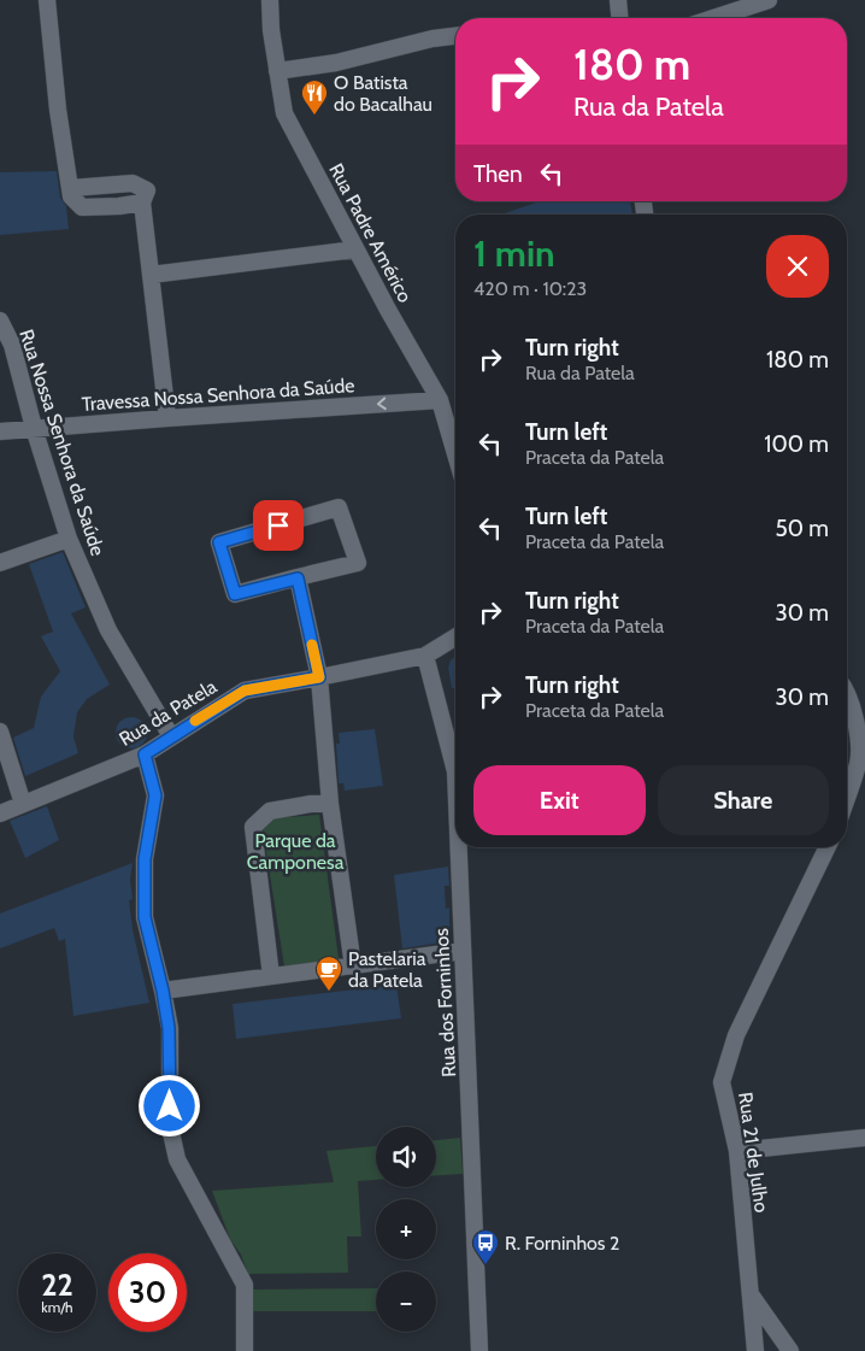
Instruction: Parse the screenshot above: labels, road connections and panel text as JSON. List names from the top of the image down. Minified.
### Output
{"streets":{"street":["Rua Padre Américo","Travessa Nossa Senhora da Saúde","Rua Nossa Senhora da Saúde","Rua da Patela","Rua dos Forninhos","Rua 21 de Julho"]},"crossings":[["Rua Padre Américo","Travessa Nossa Senhora da Saúde"],["Travessa Nossa Senhora da Saúde","Rua Nossa Senhora da Saúde"],["Rua Nossa Senhora da Saúde","Rua da Patela"],["Rua da Patela","Rua dos Forninhos"]],"parks":["Parque da Camponesa"],"places":{"restaurant":["O Batista do Bacalhau"],"cafe":["Pastelaria da Patela"],"bus stop":["R. Forninhos 2"]},"page":{"turn":["180 m","Rua da Patela"],"then":"Then","heading":["1 min","420 m · 10:23"],"list":[{"name":"Turn right","note":"Rua da Patela","value":"180 m"},{"name":"Turn left","note":"Praceta da Patela","value":"100 m"},{"name":"Turn left","note":"Praceta da Patela","value":"50 m"},{"name":"Turn right","note":"Praceta da Patela","value":"30 m"},{"name":"Turn right","note":"Praceta da Patela","value":"30 m"}],"buttons":["Exit","Share"],"map_buttons":["+","−"],"speed":"22 km/h","limit":"30"}}
